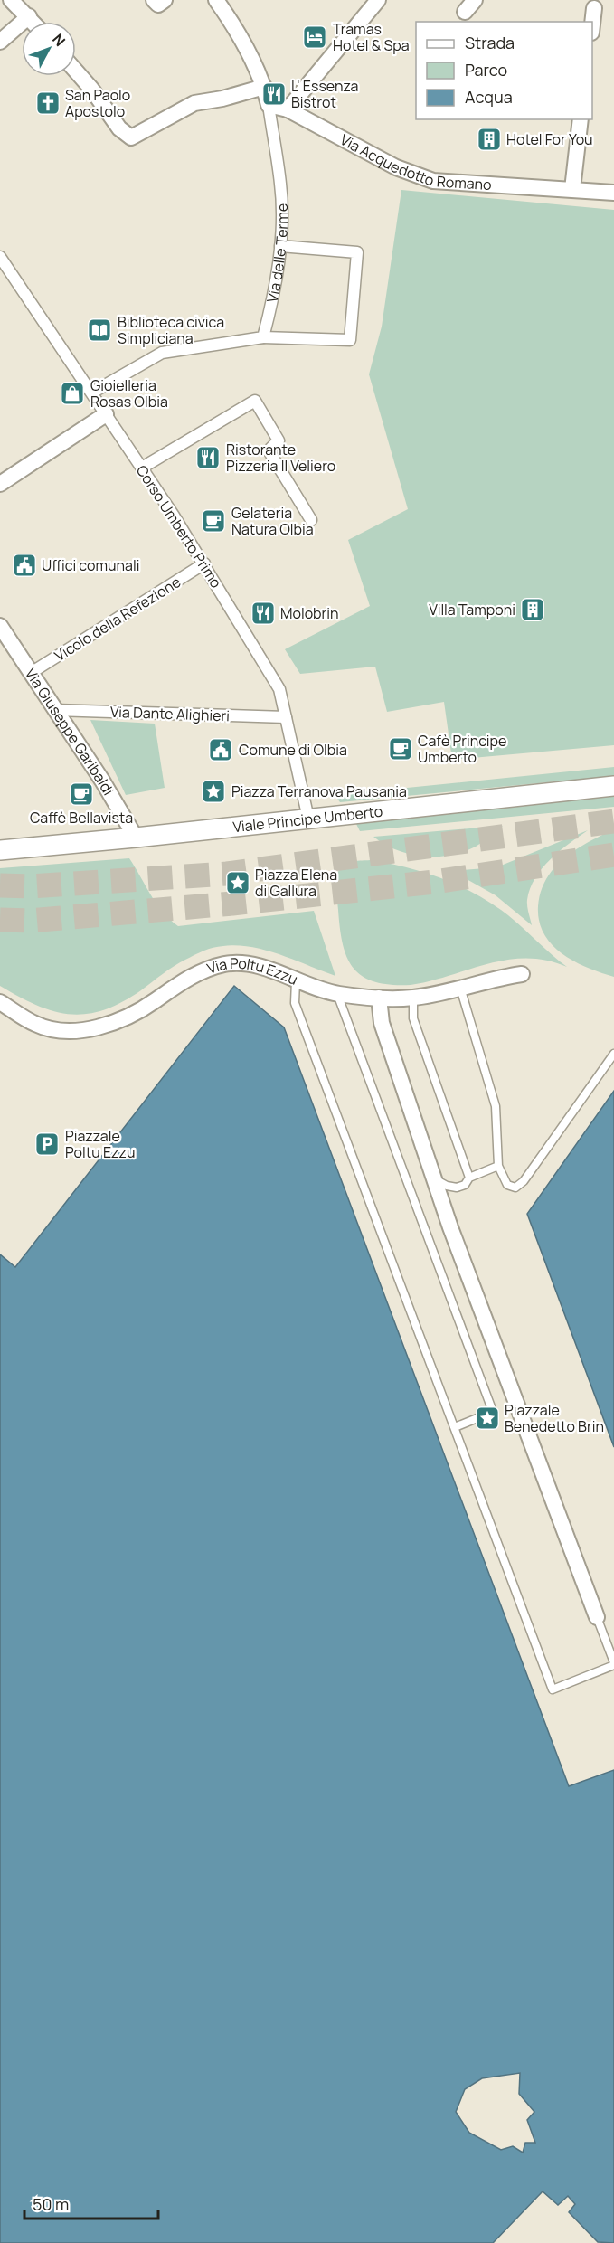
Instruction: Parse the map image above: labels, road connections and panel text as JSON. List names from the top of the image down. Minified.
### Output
{"streets":{"street":["Via Acquedotto Romano","Via delle Terme","Corso Umberto Primo","Vicolo della Refezione","Via Dante Alighieri","Via Giuseppe Garibaldi","Viale Principe Umberto","Via Poltu Ezzu"]},"crossings":[["Via Acquedotto Romano","Via delle Terme"],["Corso Umberto Primo","Vicolo della Refezione"],["Corso Umberto Primo","Via Dante Alighieri"],["Corso Umberto Primo","Viale Principe Umberto"],["Vicolo della Refezione","Via Giuseppe Garibaldi"],["Via Dante Alighieri","Via Giuseppe Garibaldi"],["Via Giuseppe Garibaldi","Viale Principe Umberto"]],"places":{"hotel":["Tramas Hotel & Spa"],"restaurant":["L' Essenza Bistrot","Ristorante Pizzeria Il Veliero","Molobrin"],"church":["San Paolo Apostolo"],"building":["Hotel For You","Villa Tamponi"],"library":["Biblioteca civica Simpliciana"],"shop":["Gioielleria Rosas Olbia"],"cafe":["Gelateria Natura Olbia","Cafè Principe Umberto","Caffè Bellavista"],"public building":["Uffici comunali","Comune di Olbia"],"place":["Piazza Terranova Pausania","Piazza Elena di Gallura","Piazzale Benedetto Brin"],"parking":["Piazzale Poltu Ezzu"]},"legend":["Strada","Parco","Acqua"],"scale_bar":"50 m","north":"top right"}
